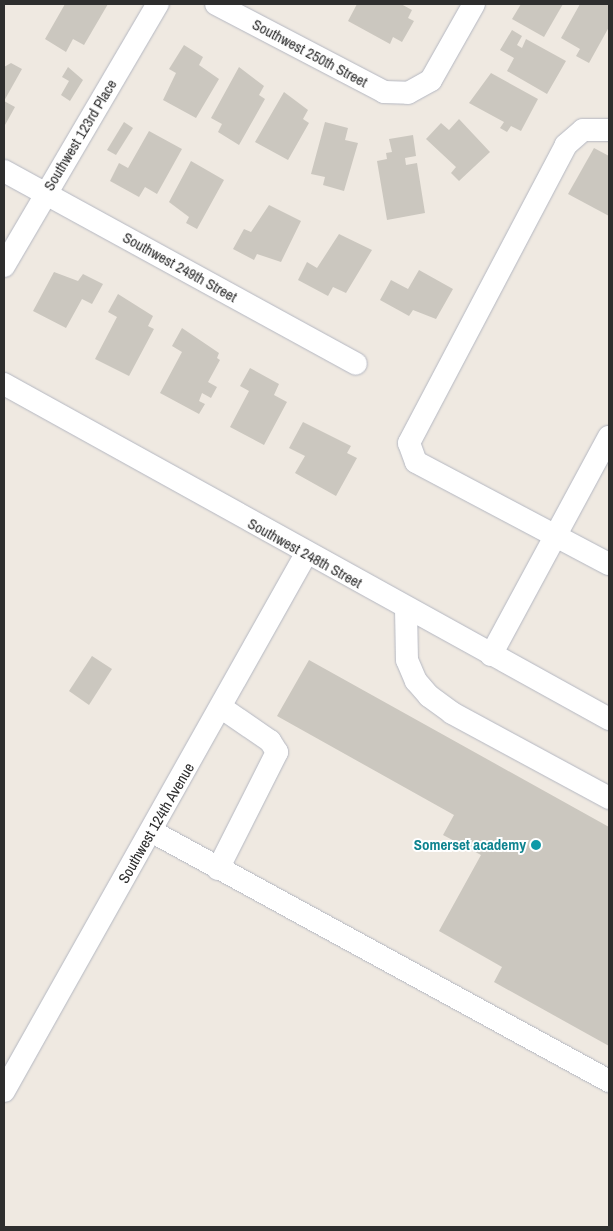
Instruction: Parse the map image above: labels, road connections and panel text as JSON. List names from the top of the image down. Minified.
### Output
{"streets":{"street":["Southwest 250th Street","Southwest 123rd Place","Southwest 249th Street","Southwest 248th Street","Southwest 124th Avenue"]},"crossings":[["Southwest 123rd Place","Southwest 249th Street"],["Southwest 248th Street","Southwest 124th Avenue"]],"places":["Somerset academy"]}
